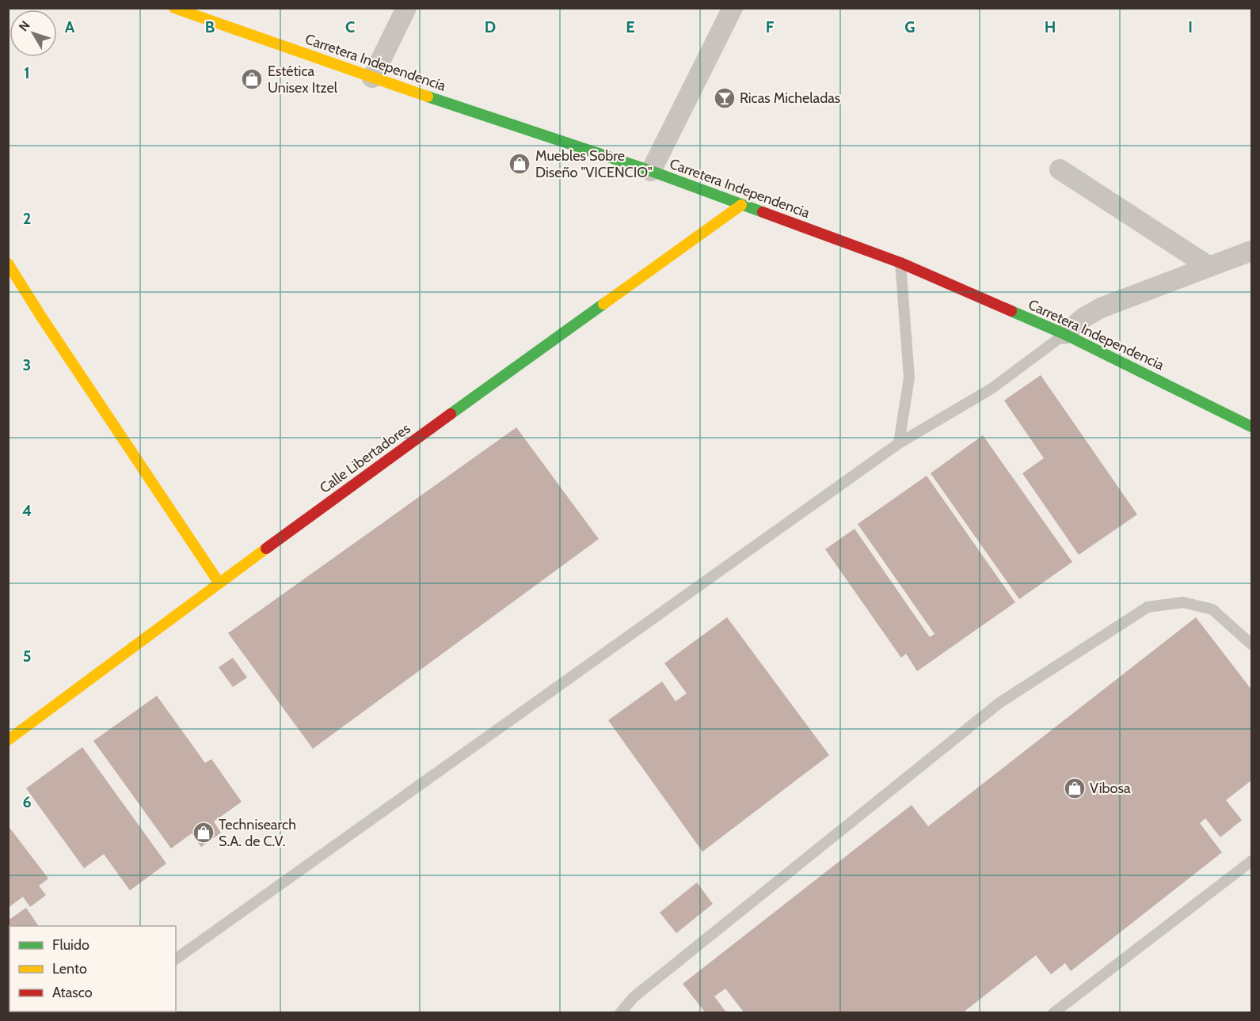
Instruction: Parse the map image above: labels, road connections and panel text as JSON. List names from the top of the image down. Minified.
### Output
{"streets":{"street":["Carretera Independencia","Calle Libertadores"]},"crossings":[["Carretera Independencia","Calle Libertadores"]],"places":{"shop":["Estética Unisex Itzel","Muebles Sobre Diseño \"VICENCIO\"","Vibosa","Technisearch S.A. de C.V."],"bar":["Ricas Micheladas"]},"legend":["Fluido","Lento","Atasco"],"north":"top left","grid":{"columns":["A","B","C","D","E","F","G","H","I"],"rows":["1","2","3","4","5","6"]}}
